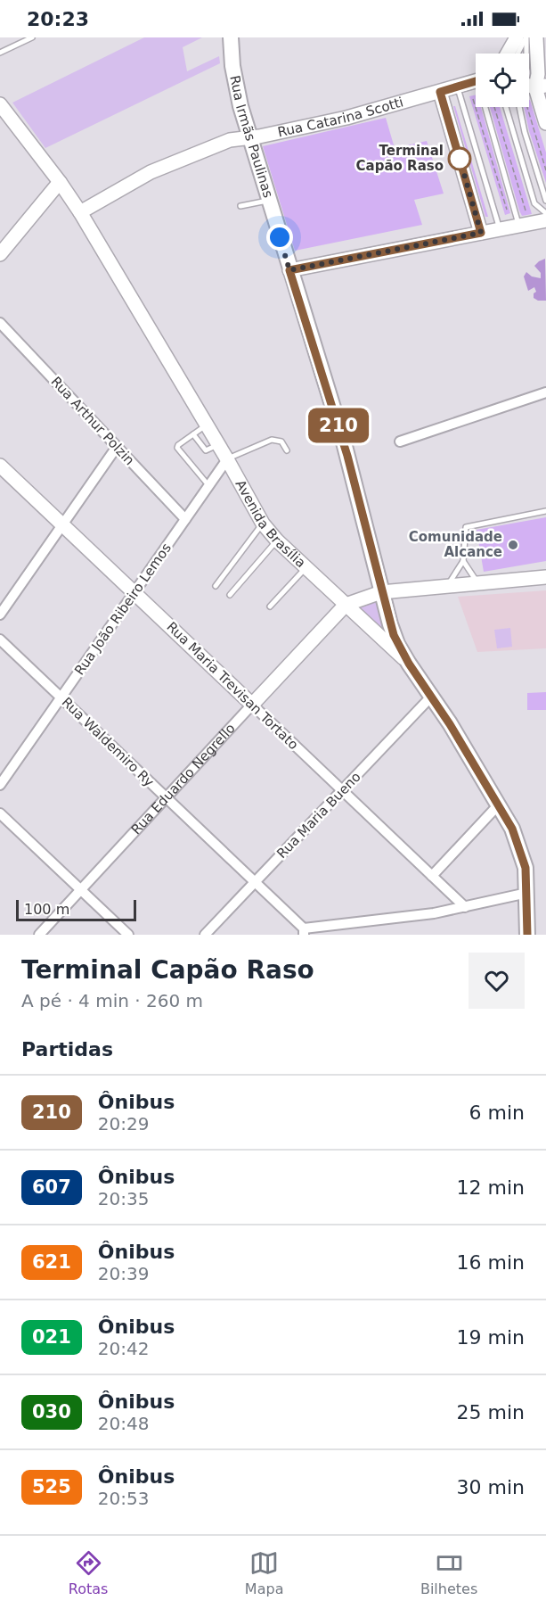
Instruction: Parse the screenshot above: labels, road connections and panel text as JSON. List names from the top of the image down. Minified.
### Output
{"streets":{"main road":["Rua Catarina Scotti","Rua Irmãs Paulinas","Avenida Brasília","Rua Maria Trevisan Tortato","Rua Eduardo Negrello"],"street":["Rua Arthur Polzin","Rua João Ribeiro Lemos","Rua Waldemiro Ry","Rua Maria Bueno"]},"crossings":[["Rua Catarina Scotti","Rua Irmãs Paulinas"],["Rua Catarina Scotti","Avenida Brasília"],["Rua Irmãs Paulinas","Avenida Brasília"],["Rua Irmãs Paulinas","Rua Eduardo Negrello"],["Rua Arthur Polzin","Rua João Ribeiro Lemos"],["Avenida Brasília","Rua João Ribeiro Lemos"],["Avenida Brasília","Rua Eduardo Negrello"],["Avenida Brasília","Rua Maria Bueno"],["Rua João Ribeiro Lemos","Rua Maria Trevisan Tortato"],["Rua João Ribeiro Lemos","Rua Waldemiro Ry"],["Rua Maria Trevisan Tortato","Rua Eduardo Negrello"],["Rua Maria Trevisan Tortato","Rua Maria Bueno"],["Rua Waldemiro Ry","Rua Eduardo Negrello"],["Rua Waldemiro Ry","Rua Maria Bueno"]],"places":["Terminal Capão Raso","Comunidade Alcance"],"lines":["bus line 210"],"scale_bar":"100 m","page":{"status":"20:23","on_map":"210","scale":"100 m","heading":[["Terminal Capão Raso","A pé · 4 min · 260 m"],"Partidas"],"list":[{"mark":"210","name":"Ônibus","note":"20:29","value":"6 min"},{"mark":"607","name":"Ônibus","note":"20:35","value":"12 min"},{"mark":"621","name":"Ônibus","note":"20:39","value":"16 min"},{"mark":"021","name":"Ônibus","note":"20:42","value":"19 min"},{"mark":"030","name":"Ônibus","note":"20:48","value":"25 min"},{"mark":"525","name":"Ônibus","note":"20:53","value":"30 min"}],"tabs":["Rotas","Mapa","Bilhetes"]}}
